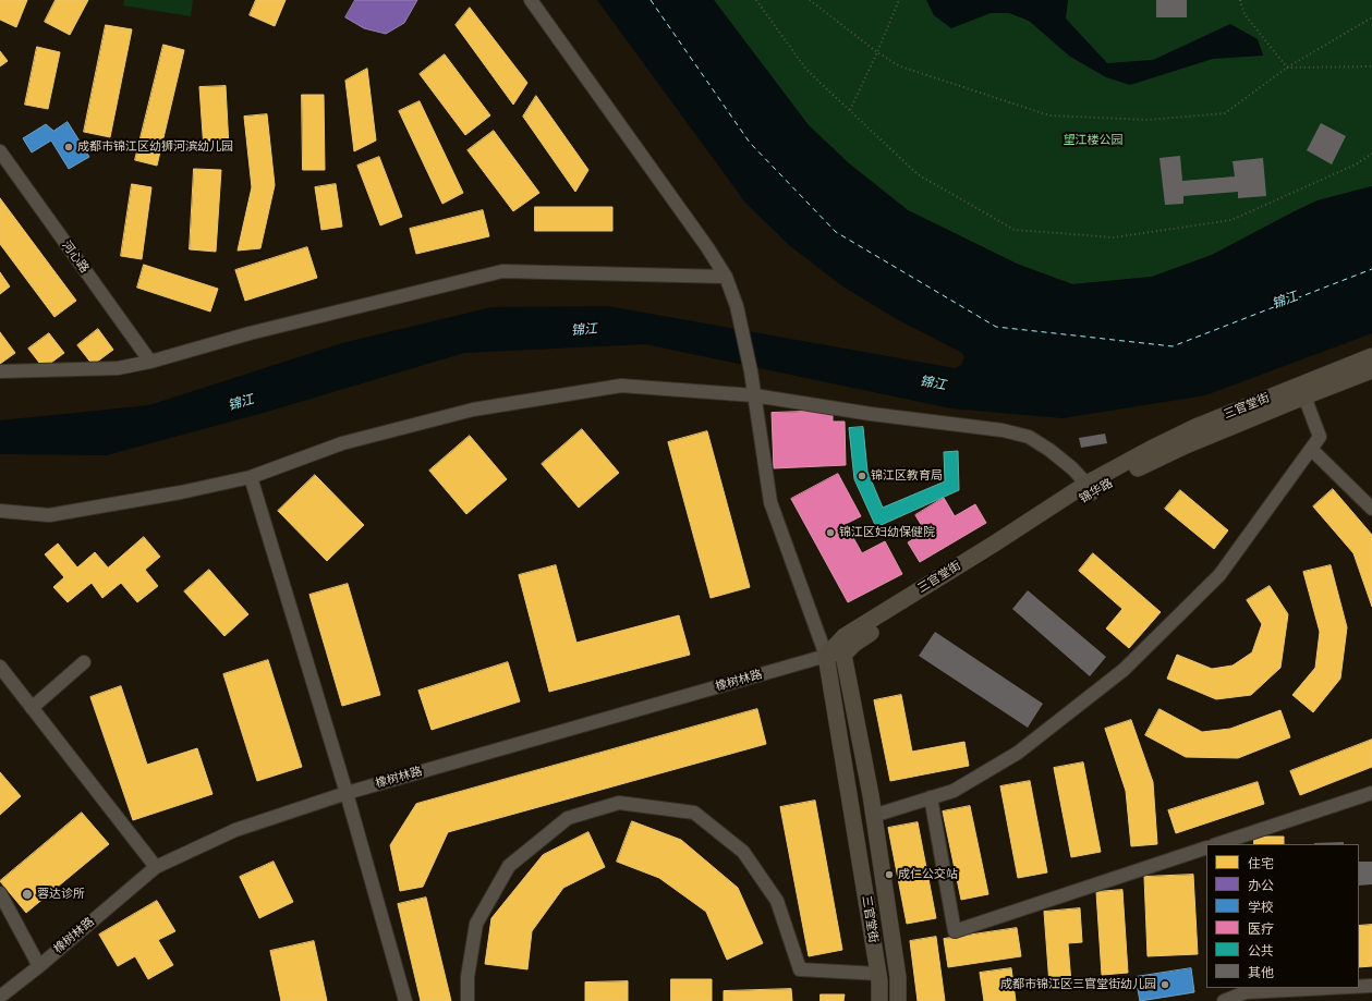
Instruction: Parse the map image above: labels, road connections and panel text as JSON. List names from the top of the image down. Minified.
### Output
{"streets":{"main road":["三官堂街","锦华路"],"street":["河心路","橡树林路"]},"crossings":[["三官堂街","锦华路"],["三官堂街","橡树林路"],["锦华路","橡树林路"]],"water":["锦江"],"parks":["望江楼公园"],"places":["成都市锦江区幼狮河滨幼儿园","锦江区教育局","锦江区妇幼保健院","成仁公交站","蓉达诊所","成都市锦江区三官堂街幼儿园"],"legend":["住宅","办公","学校","医疗","公共","其他"]}
